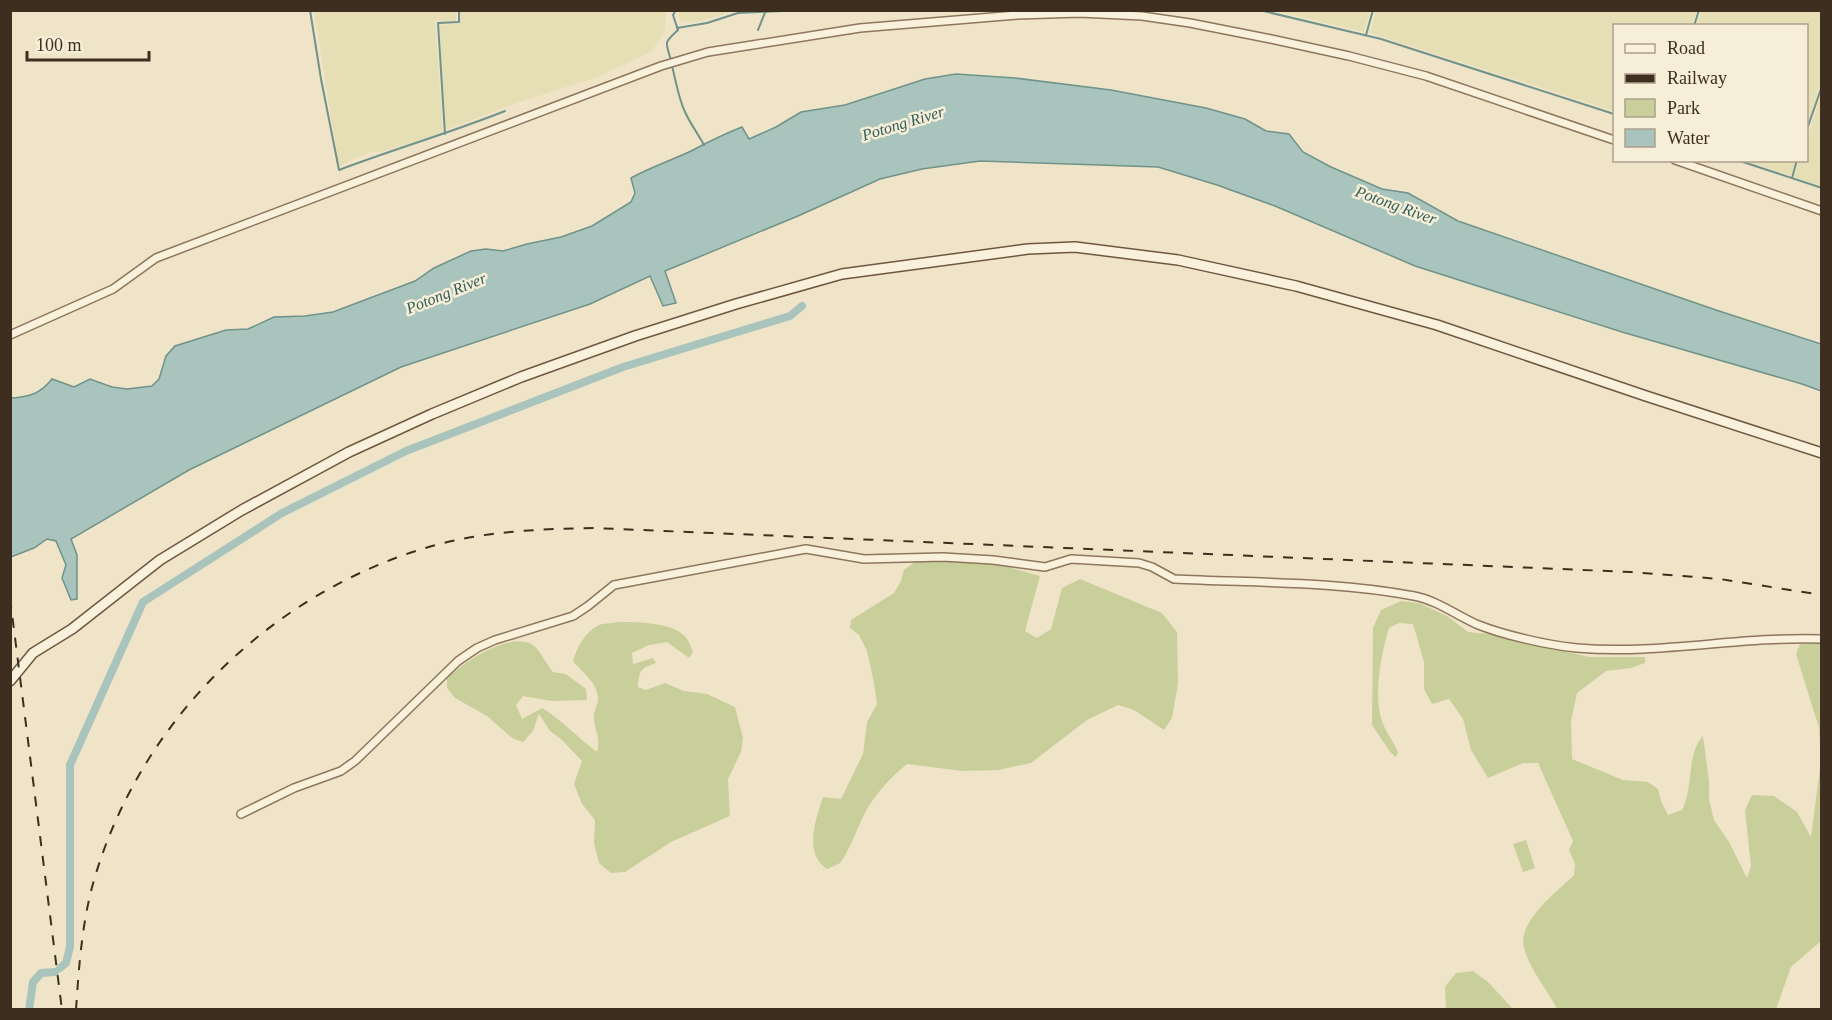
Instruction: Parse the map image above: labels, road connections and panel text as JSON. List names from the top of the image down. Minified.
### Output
{"water":["Potong River"],"legend":["Road","Railway","Park","Water"],"scale_bar":"100 m"}
